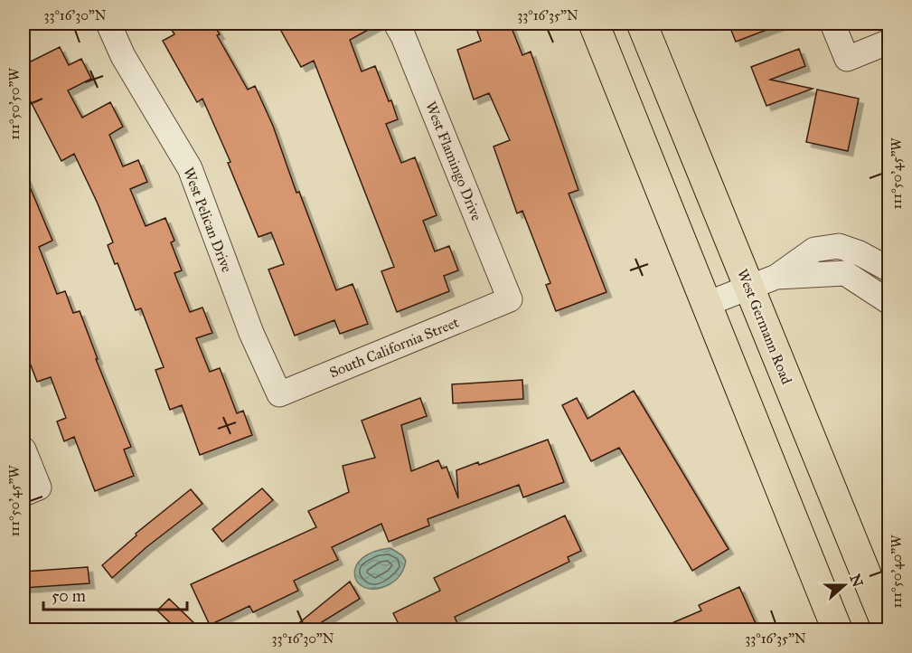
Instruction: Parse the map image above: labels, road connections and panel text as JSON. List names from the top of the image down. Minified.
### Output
{"streets":{"main road":["West Germann Road"],"street":["West Flamingo Drive","West Pelican Drive","South California Street"]},"crossings":[["West Flamingo Drive","South California Street"],["West Pelican Drive","South California Street"]],"scale_bar":"50 m","north":"right","coordinates":["33°16'30\"N","33°16'35\"N","111°50'50\"W","111°50'45\"W","111°50'40\"W"]}
